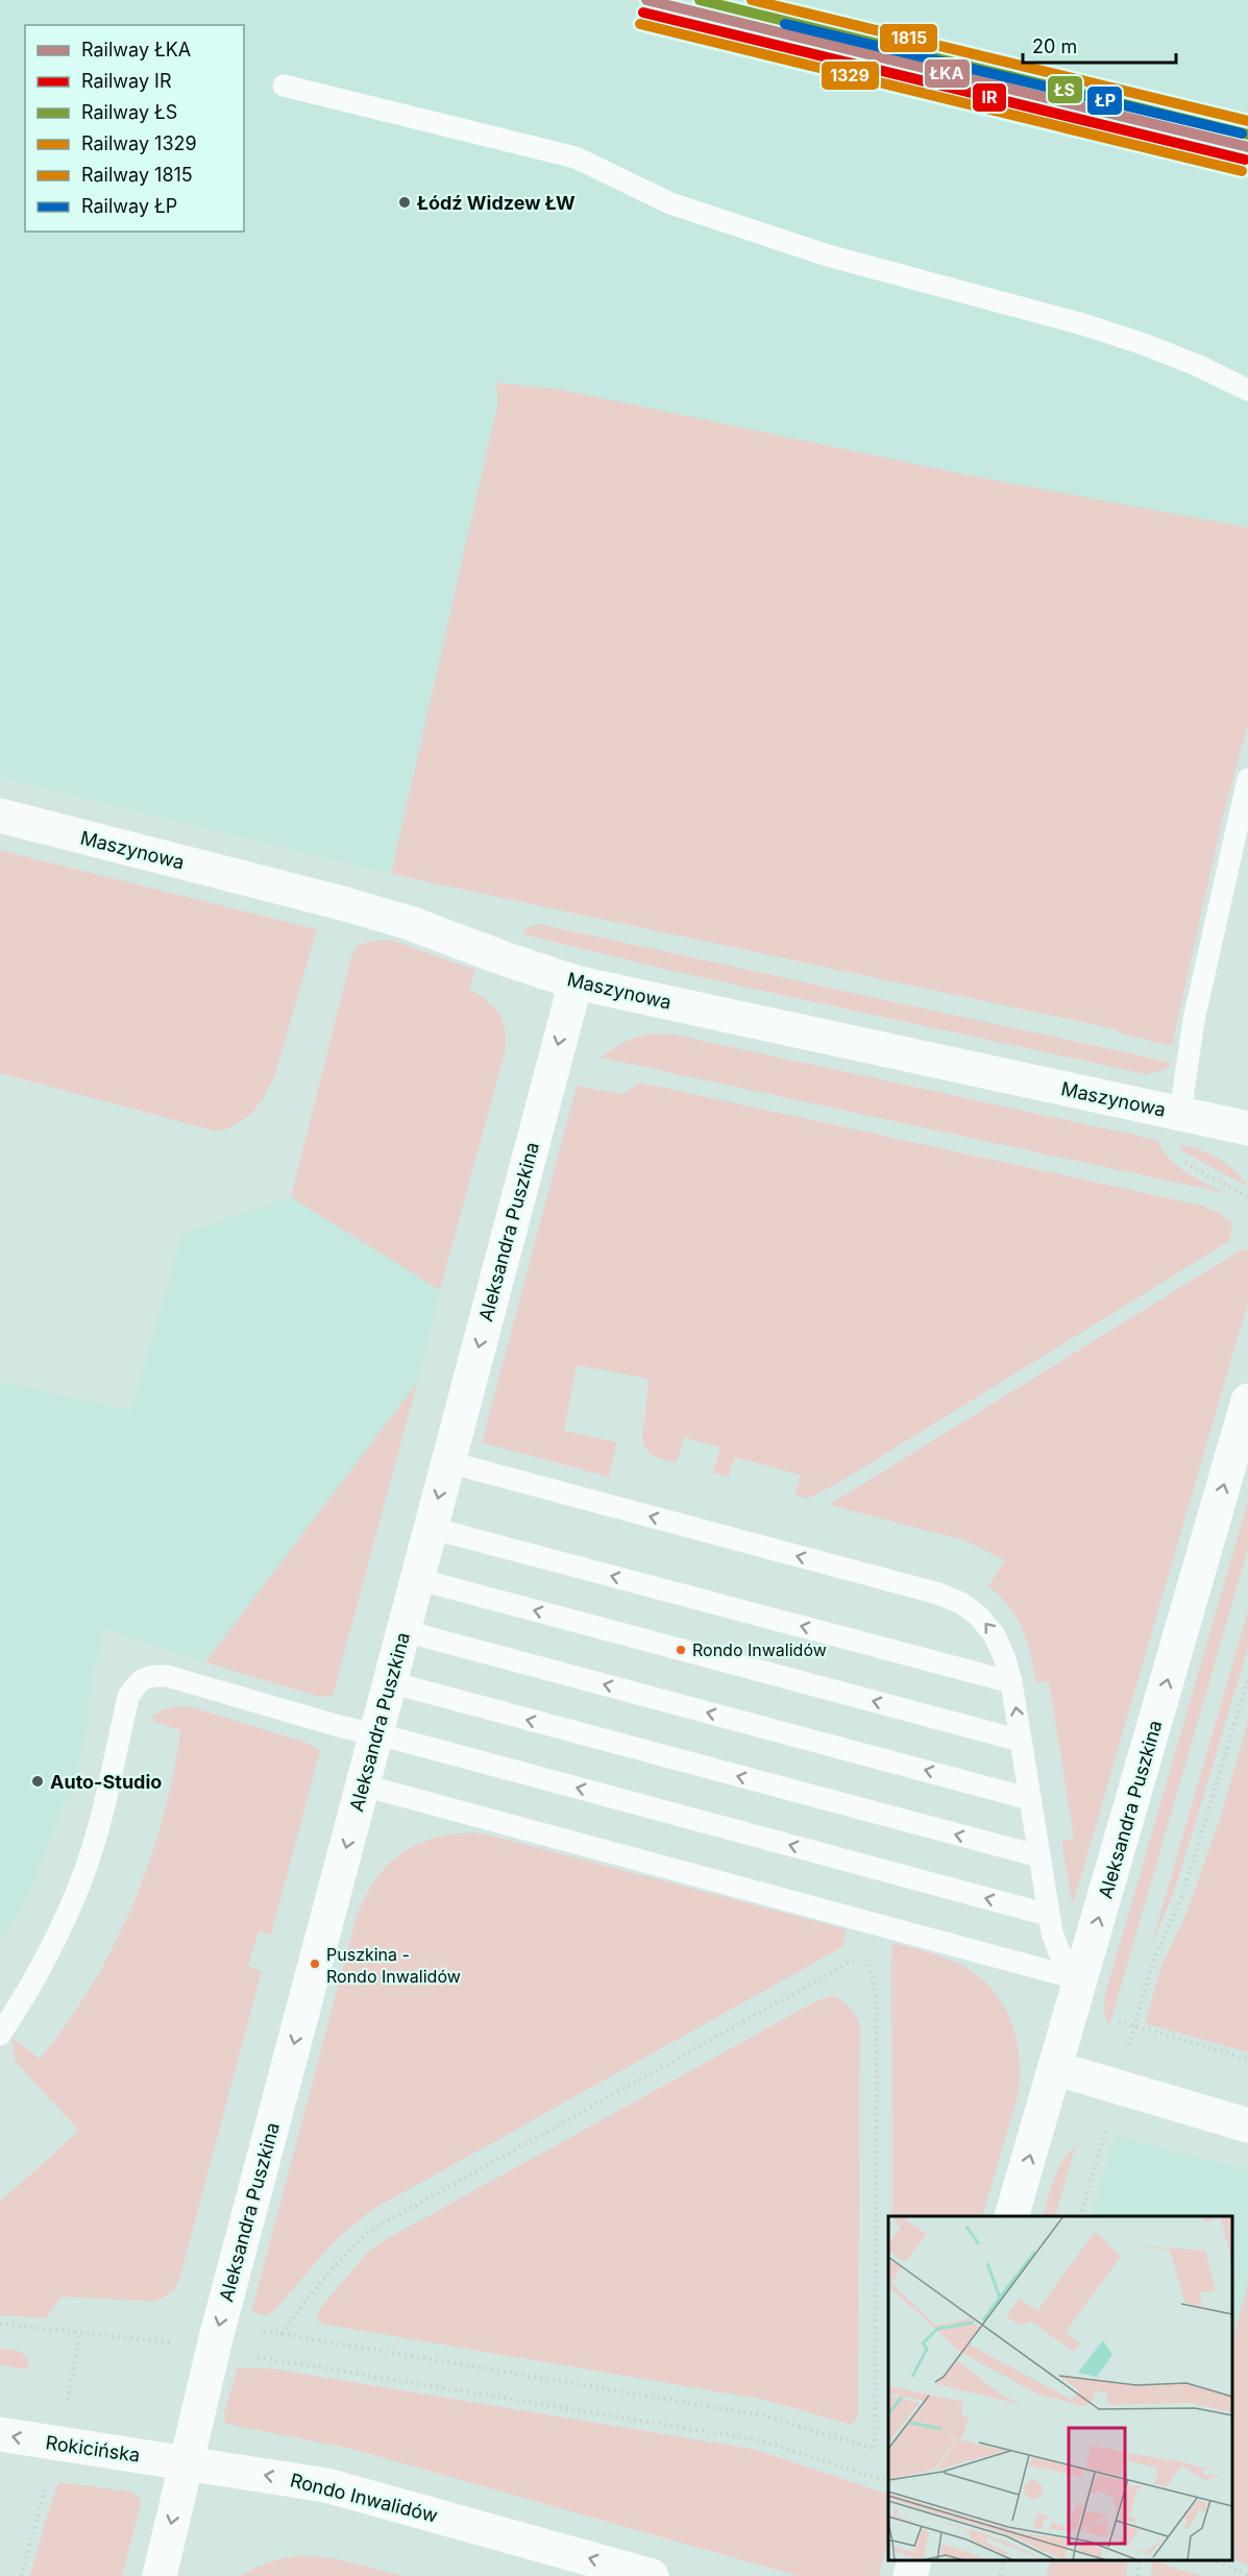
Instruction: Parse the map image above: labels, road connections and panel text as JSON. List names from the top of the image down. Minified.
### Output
{"streets":{"street":["Maszynowa","Aleksandra Puszkina","Rokicińska","Rondo Inwalidów"]},"crossings":[["Maszynowa","Aleksandra Puszkina"],["Aleksandra Puszkina","Rokicińska"],["Aleksandra Puszkina","Rondo Inwalidów"],["Rokicińska","Rondo Inwalidów"]],"one_way":["Rokicińska","Rondo Inwalidów"],"places":["Łódź Widzew ŁW","Rondo Inwalidów","Auto-Studio","Puszkina - Rondo Inwalidów"],"lines":["rail line ŁKA","rail line ŁS","rail line 1815","rail line IR","rail line 1329","rail line ŁP"],"legend":["Railway ŁKA","Railway IR","Railway ŁS","Railway 1329","Railway 1815","Railway ŁP"],"scale_bar":"20 m"}
